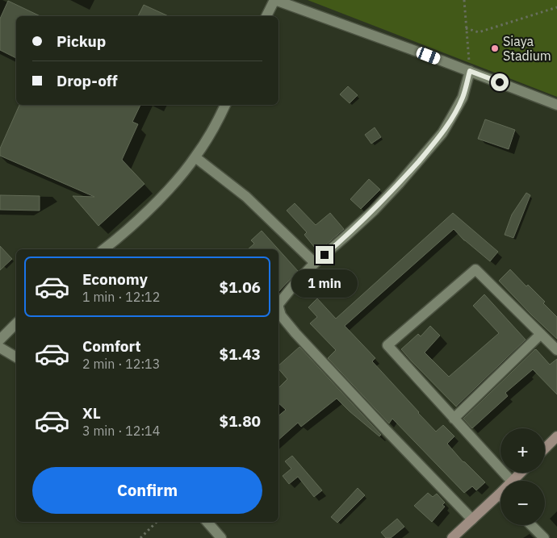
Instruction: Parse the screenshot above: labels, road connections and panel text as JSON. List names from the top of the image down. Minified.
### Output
{"places":["Siaya Stadium"],"page":{"banner":["Pickup","Drop-off"],"list":[{"name":"Economy","note":"1 min · 12:12","value":"$1.06"},{"name":"Comfort","note":"2 min · 12:13","value":"$1.43"},{"name":"XL","note":"3 min · 12:14","value":"$1.80"}],"bubble":"1 min","map_buttons":["+","−"],"buttons":"Confirm"}}
